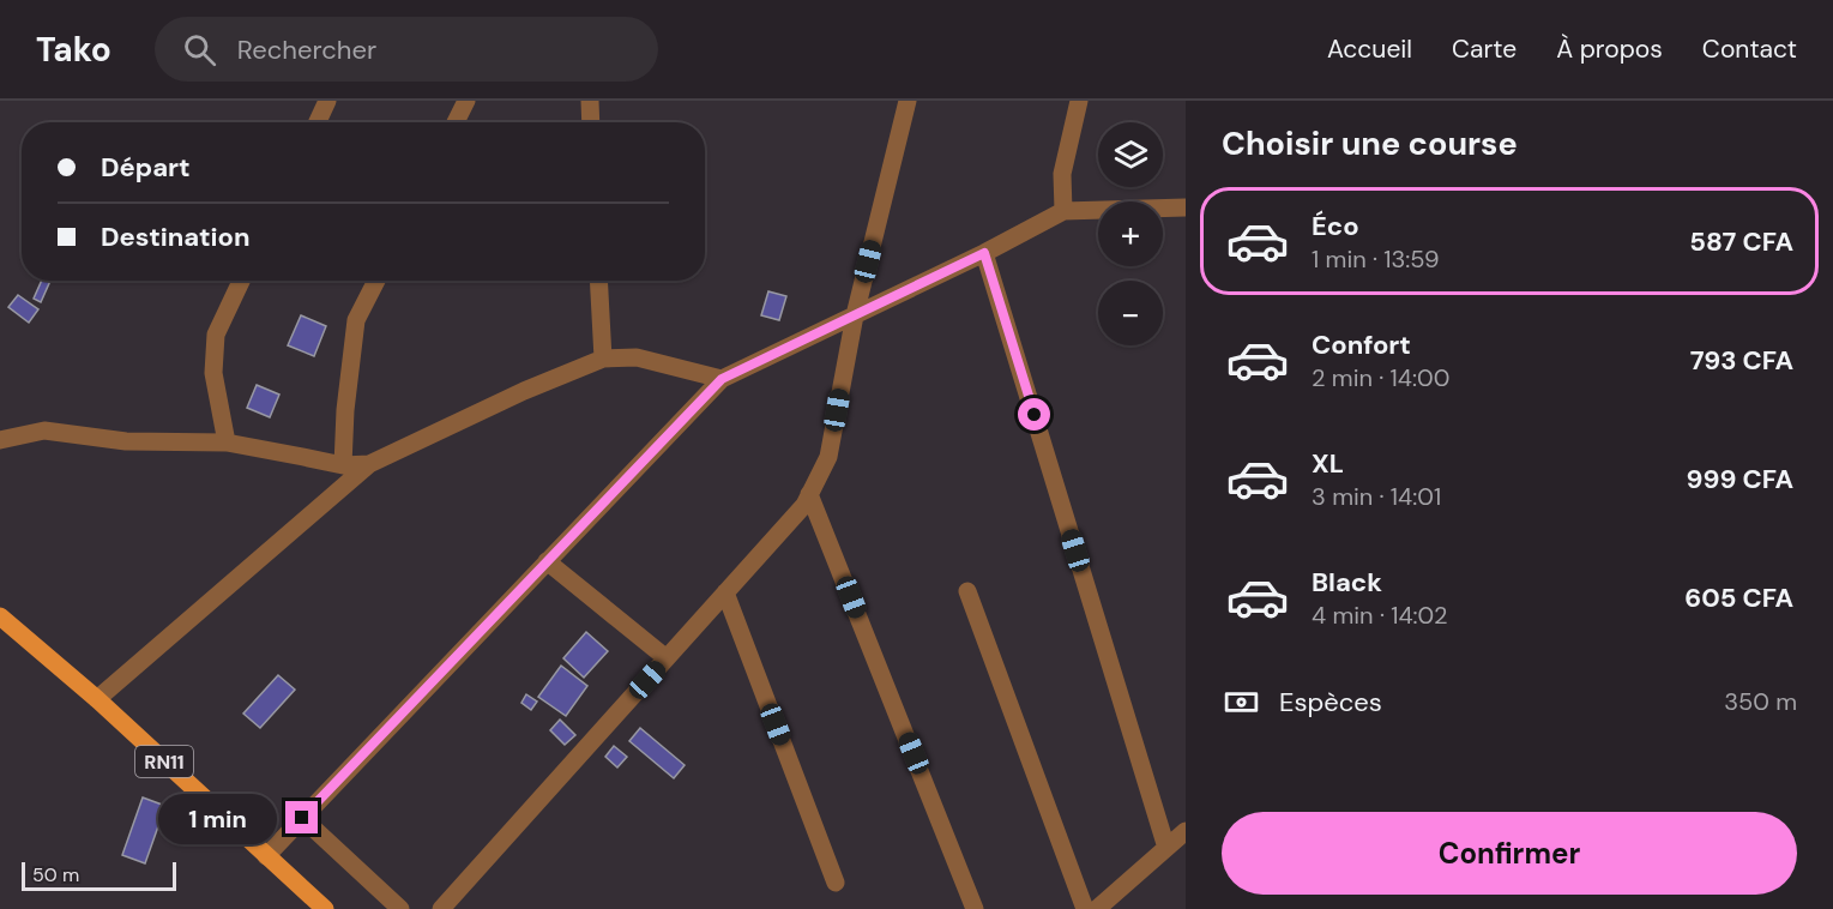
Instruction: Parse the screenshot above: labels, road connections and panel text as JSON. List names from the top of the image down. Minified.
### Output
{"streets":{"main road":["RN11"]},"scale_bar":"50 m","page":{"header":"Tako","search":"Rechercher","nav":["Accueil","Carte","À propos","Contact"],"heading":"Choisir une course","map_buttons":["+","−"],"banner":["Départ","Destination"],"list":[{"name":"Éco","note":"1 min · 13:59","value":"587 CFA"},{"name":"Confort","note":"2 min · 14:00","value":"793 CFA"},{"name":"XL","note":"3 min · 14:01","value":"999 CFA"},{"name":"Black","note":"4 min · 14:02","value":"605 CFA"}],"pay":["Espèces","350 m"],"bubble":"1 min","buttons":"Confirmer","scale":"50 m"}}
